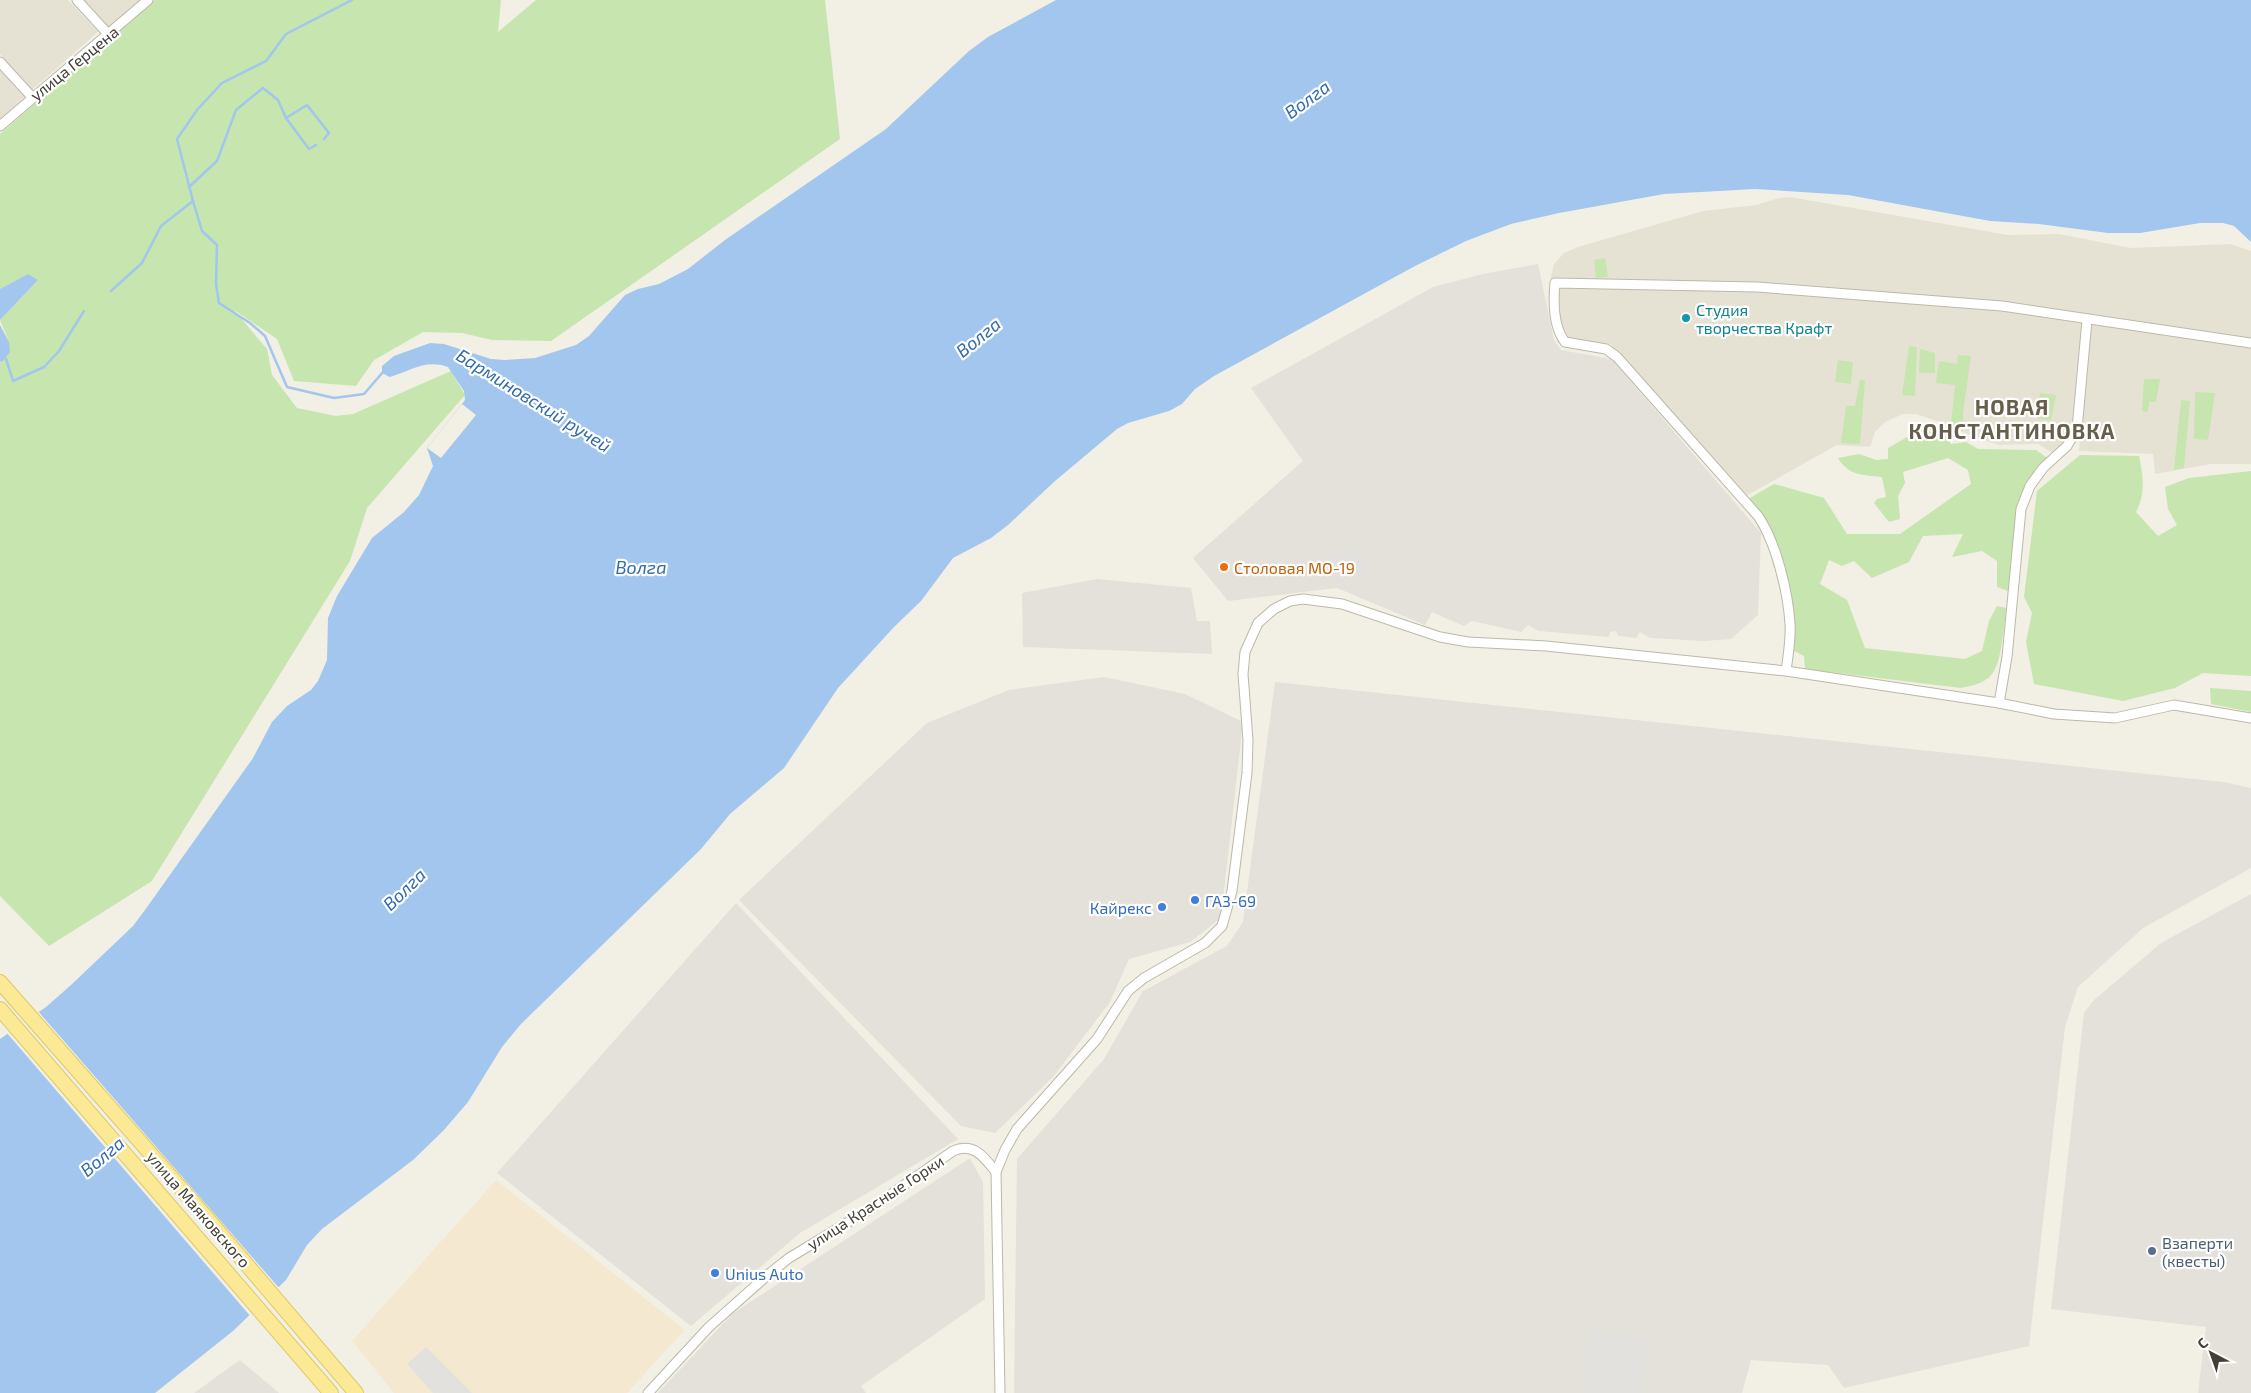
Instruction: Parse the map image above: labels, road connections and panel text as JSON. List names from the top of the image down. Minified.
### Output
{"streets":{"main road":["улица Маяковского"],"street":["улица Герцена","улица Красные Горки"]},"districts":["НОВАЯ КОНСТАНТИНОВКА"],"water":["Волга","Барминовский ручей"],"places":["Студия творчества Крафт","Столовая МО-19","ГАЗ-69","Кайрекс","Взаперти (квесты)","Unius Auto"],"north":"top left"}
